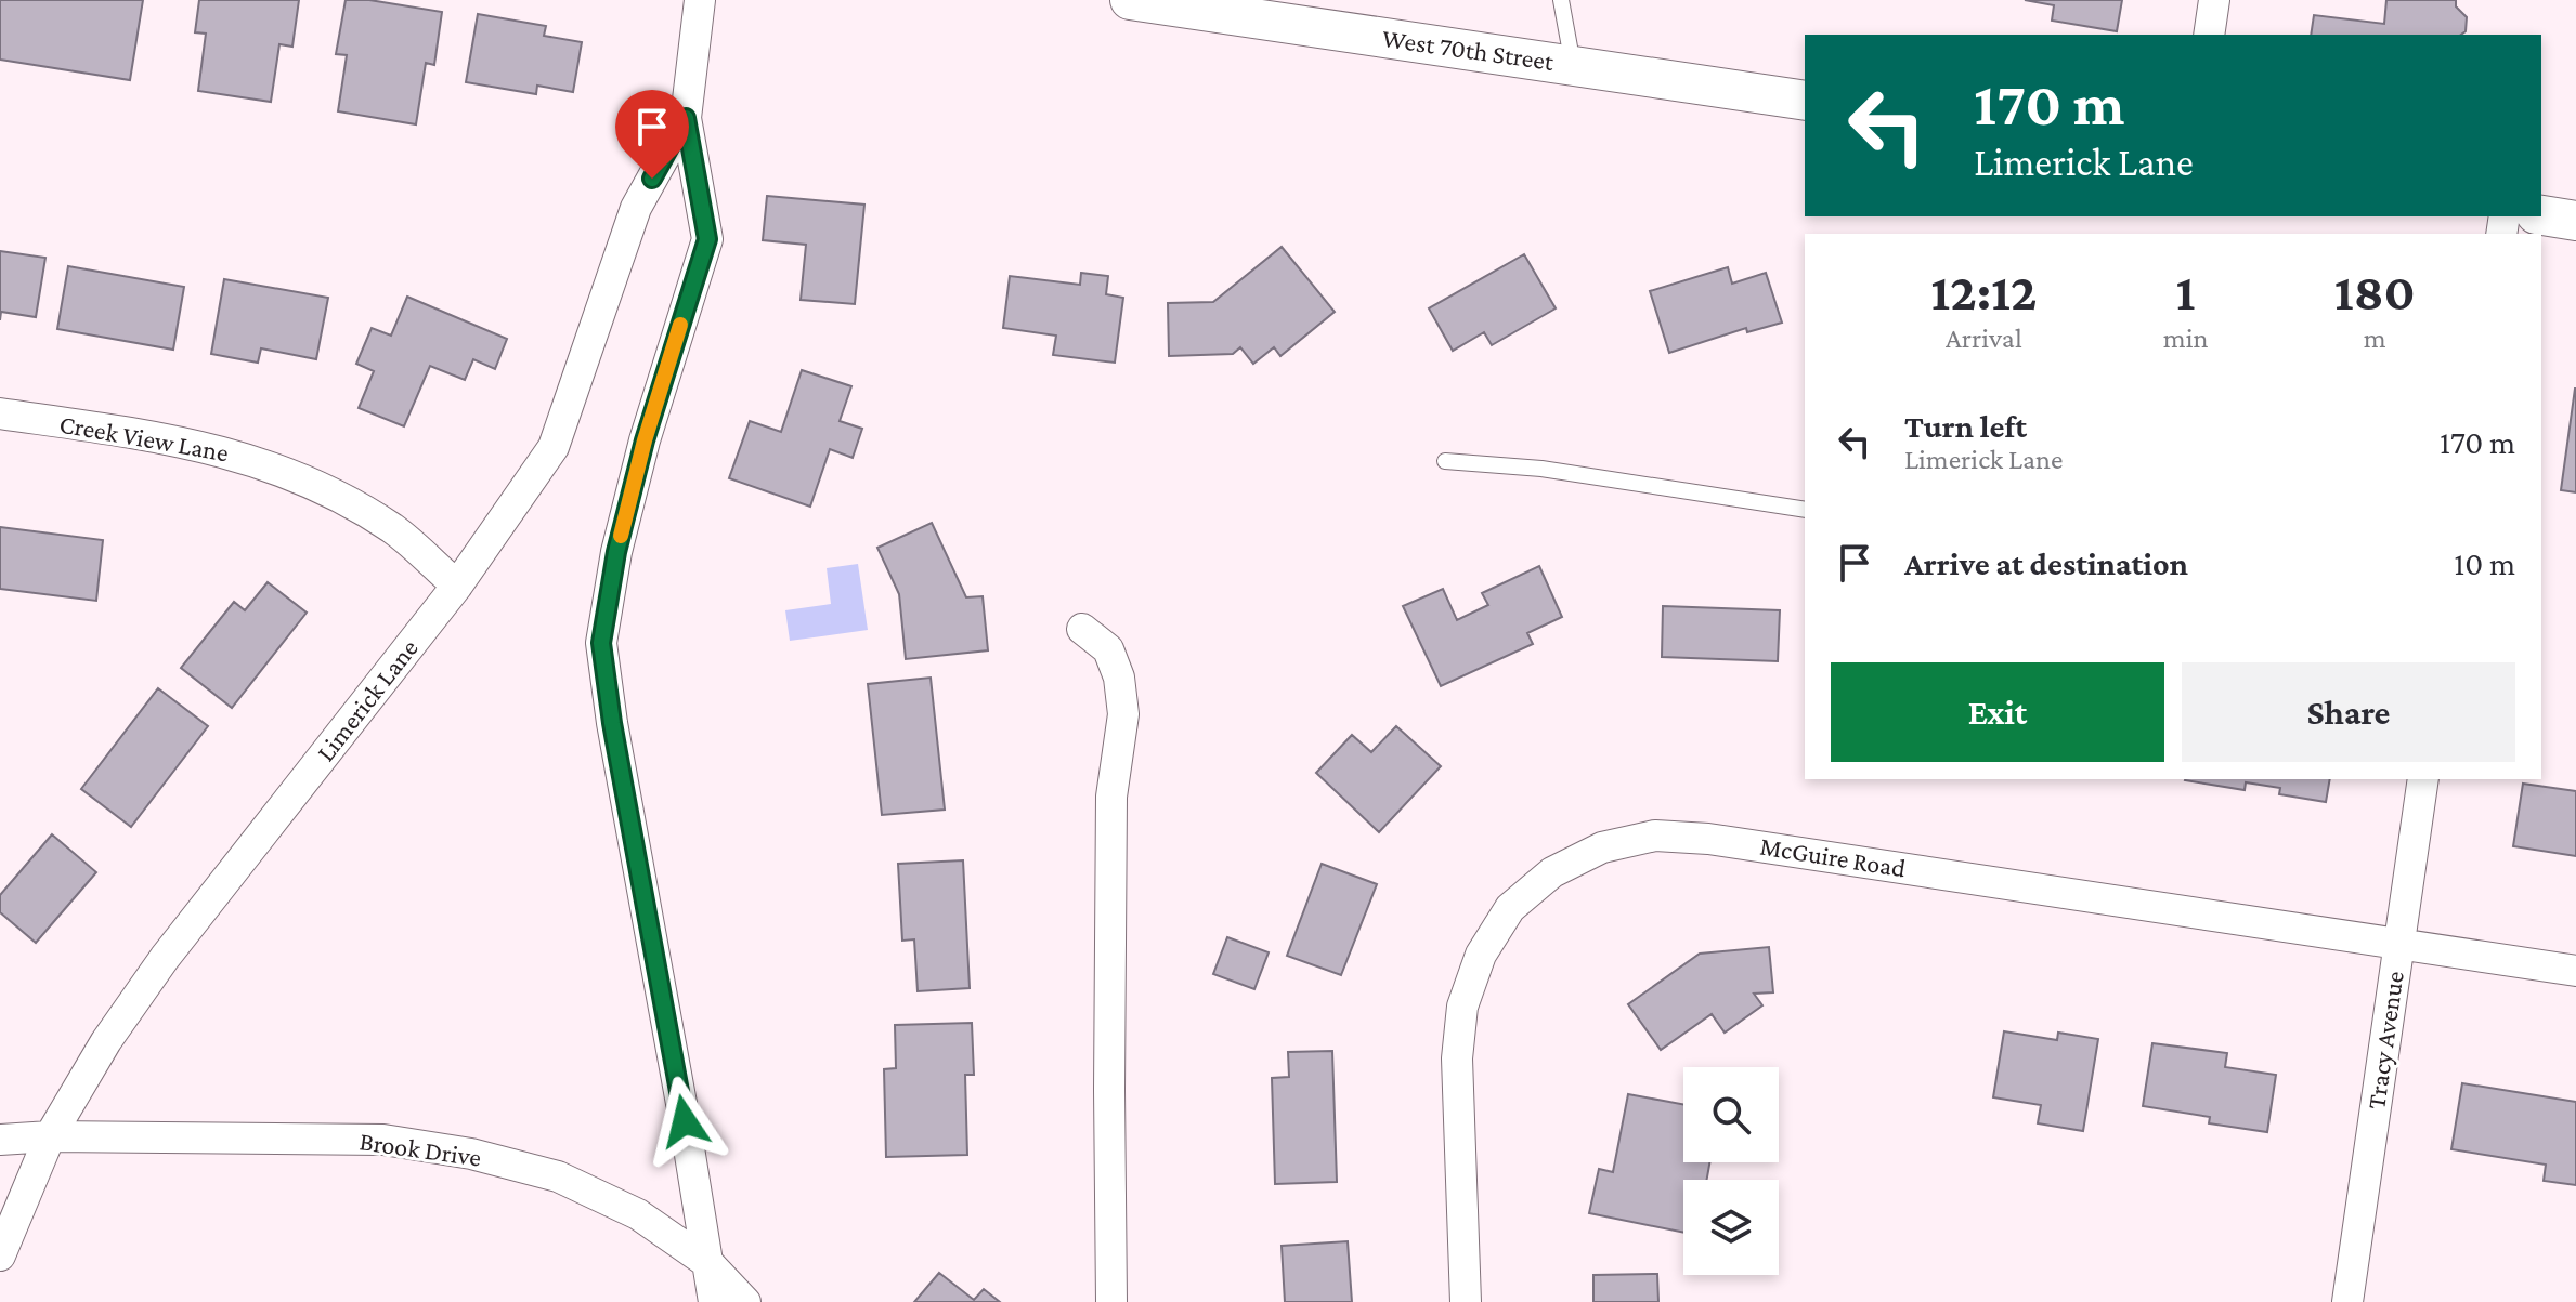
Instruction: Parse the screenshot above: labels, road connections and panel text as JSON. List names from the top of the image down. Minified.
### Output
{"streets":{"street":["West 70th Street","Creek View Lane","Limerick Lane","McGuire Road","Tracy Avenue","Brook Drive"]},"crossings":[["Creek View Lane","Limerick Lane"],["Limerick Lane","Brook Drive"],["McGuire Road","Tracy Avenue"]],"page":{"turn":["170 m","Limerick Lane"],"eta":["12:12","Arrival","1","min","180","m"],"list":[{"name":"Turn left","note":"Limerick Lane","value":"170 m"},{"name":"Arrive at destination","value":"10 m"}],"buttons":["Exit","Share"]}}
